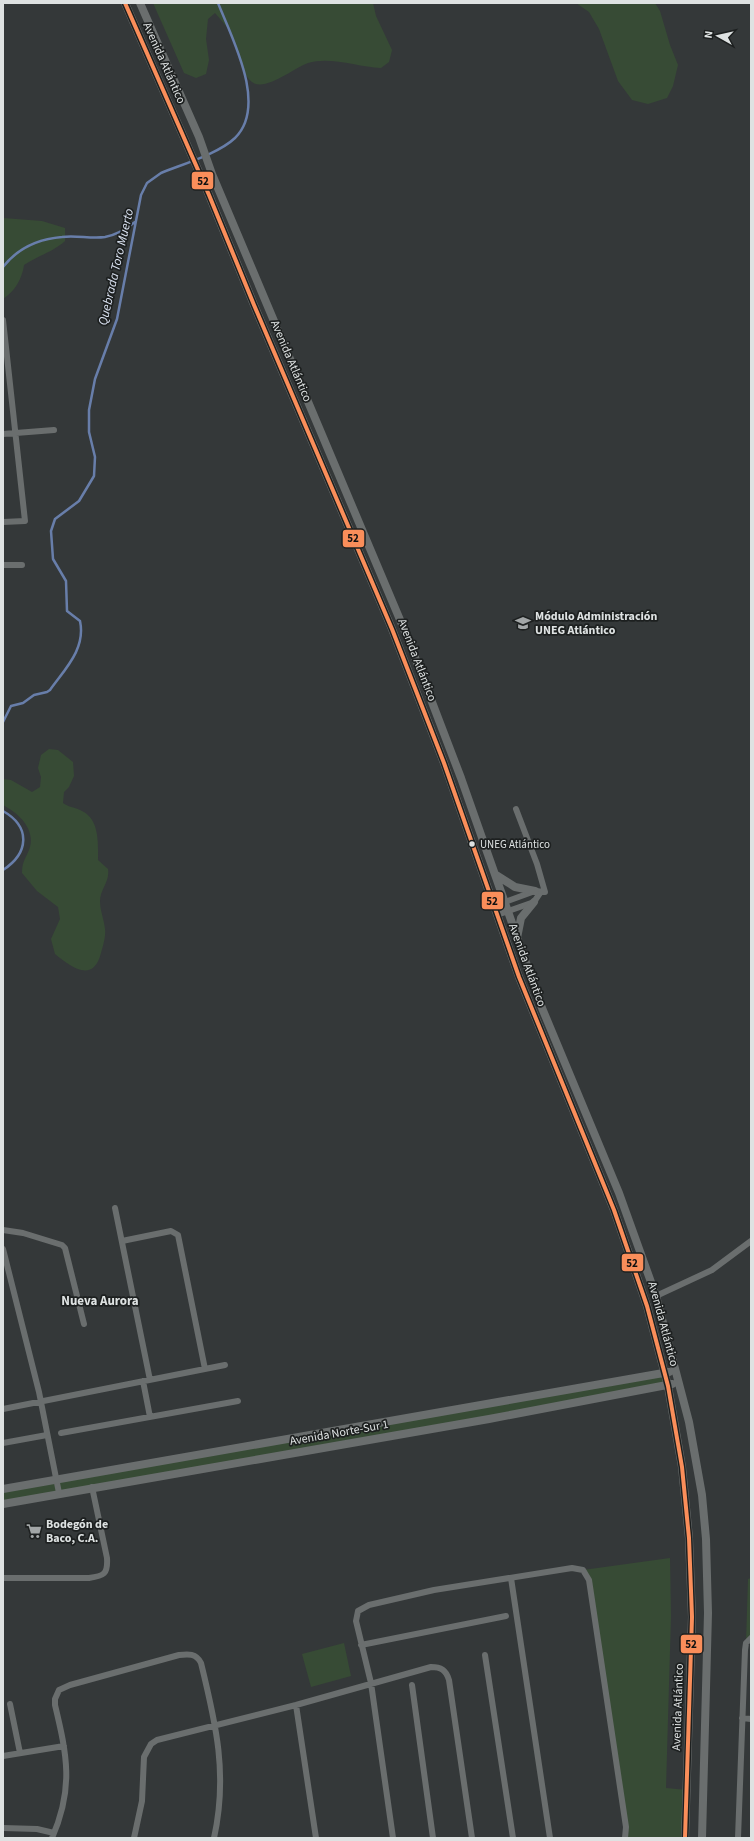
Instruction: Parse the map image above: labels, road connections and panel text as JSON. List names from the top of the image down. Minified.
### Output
{"streets":{"main road":["Avenida Atlántico","Avenida Norte-Sur 1"]},"crossings":[["Avenida Atlántico","Avenida Norte-Sur 1"]],"districts":["Nueva Aurora"],"water":["Quebrada Toro Muerto"],"places":{"school or university":["Módulo Administración UNEG Atlántico"],"other":["UNEG Atlántico"],"supermarket":["Bodegón de Baco, C.A."]},"lines":["transit line 52"],"north":"left"}
